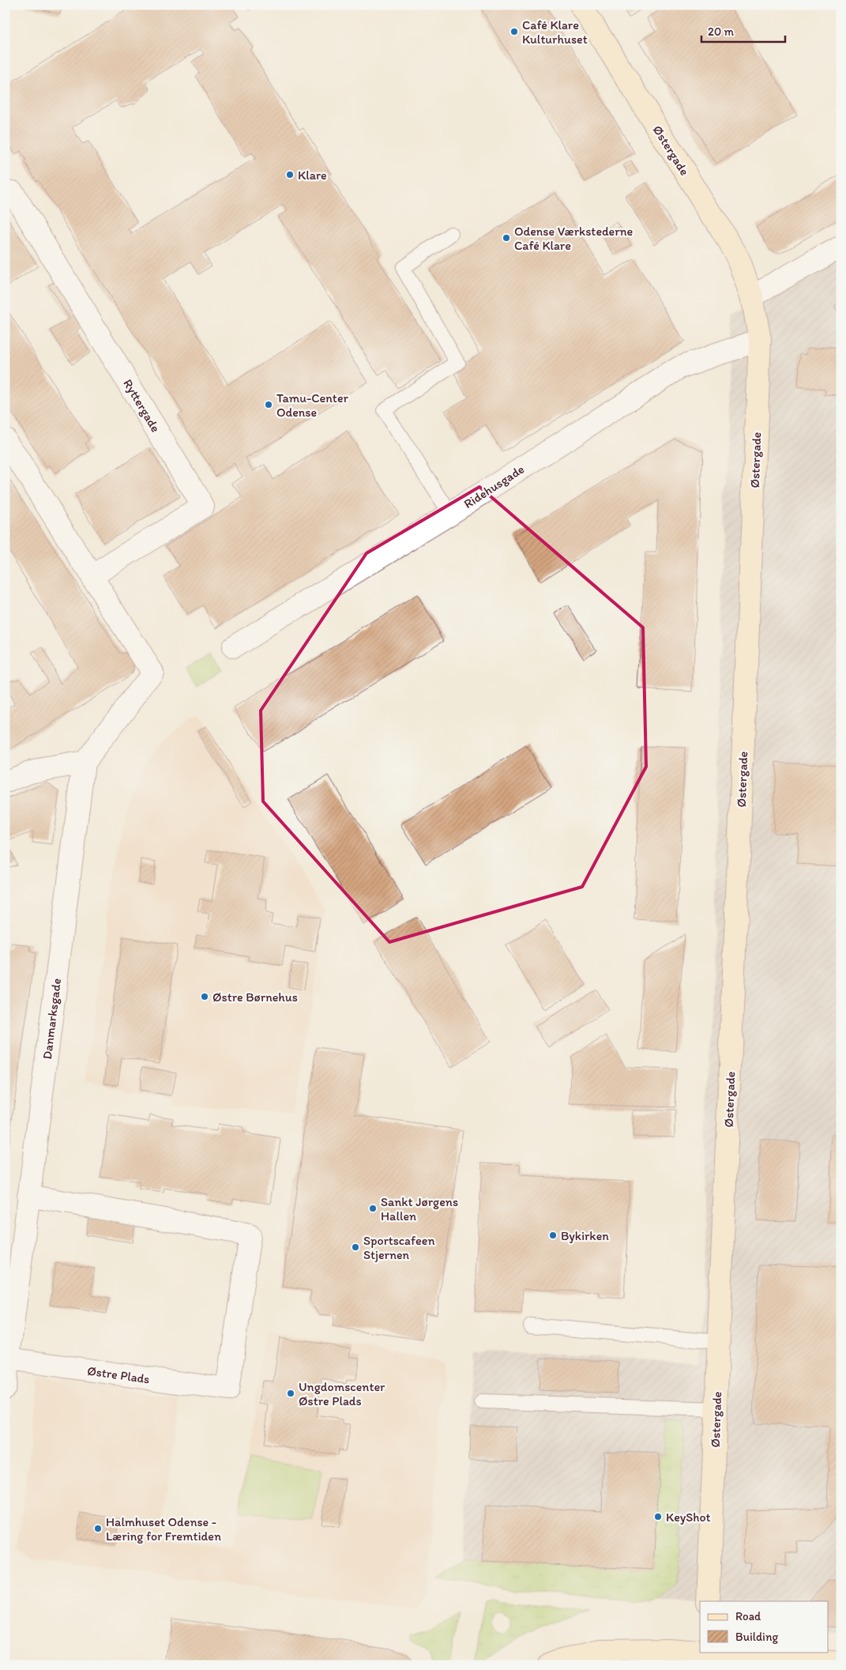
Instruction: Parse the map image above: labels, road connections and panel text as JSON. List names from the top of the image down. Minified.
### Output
{"streets":{"street":["Østergade","Ryttergade","Ridehusgade","Danmarksgade","Østre Plads"]},"crossings":[["Østergade","Ridehusgade"],["Danmarksgade","Østre Plads"]],"places":["Café Klare Kulturhuset","Klare","Odense Værkstederne Café Klare","Tamu-Center Odense","Østre Børnehus","Sankt Jørgens Hallen","Bykirken","Sportscafeen Stjernen","Ungdomscenter Østre Plads","KeyShot","Halmhuset Odense - Læring for Fremtiden"],"legend":["Road","Building"],"scale_bar":"20 m"}
